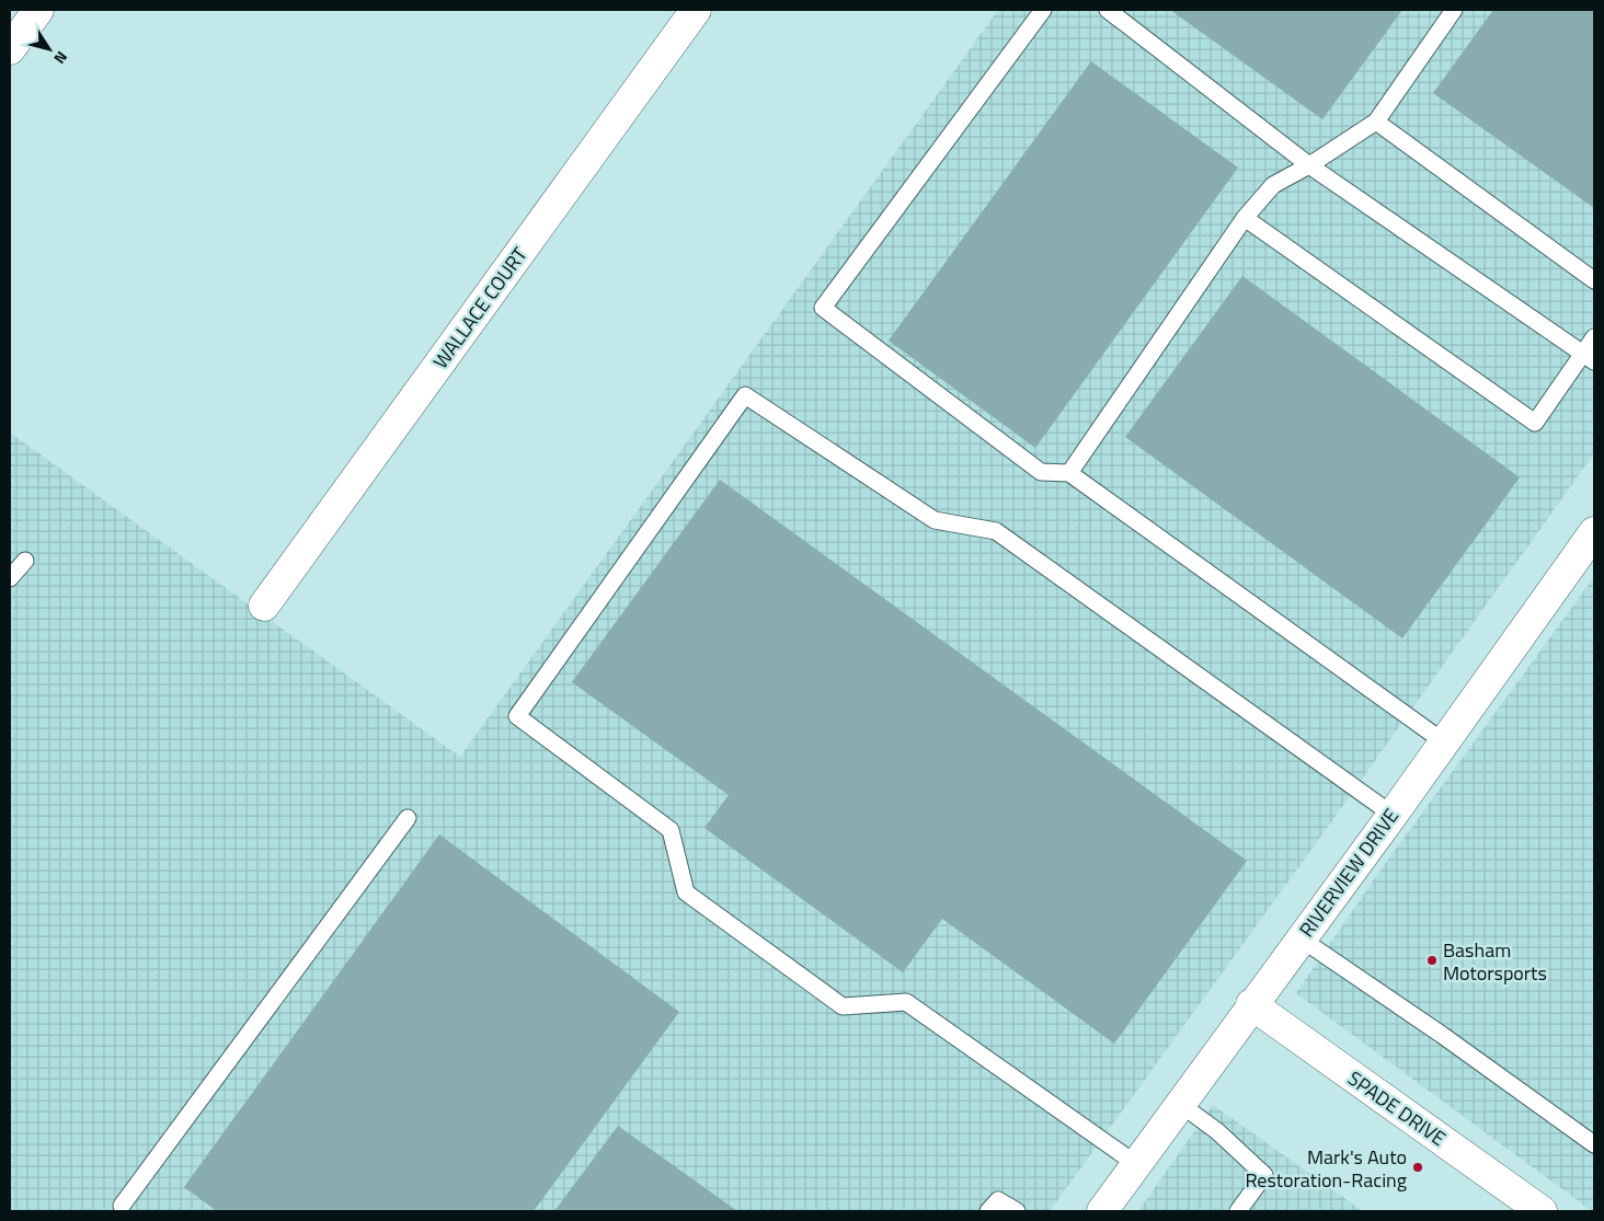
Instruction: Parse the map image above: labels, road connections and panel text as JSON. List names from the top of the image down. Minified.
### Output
{"streets":{"street":["WALLACE COURT","RIVERVIEW DRIVE","SPADE DRIVE"]},"crossings":[["RIVERVIEW DRIVE","SPADE DRIVE"]],"places":["Basham Motorsports","Mark's Auto Restoration-Racing"],"north":"bottom right"}
